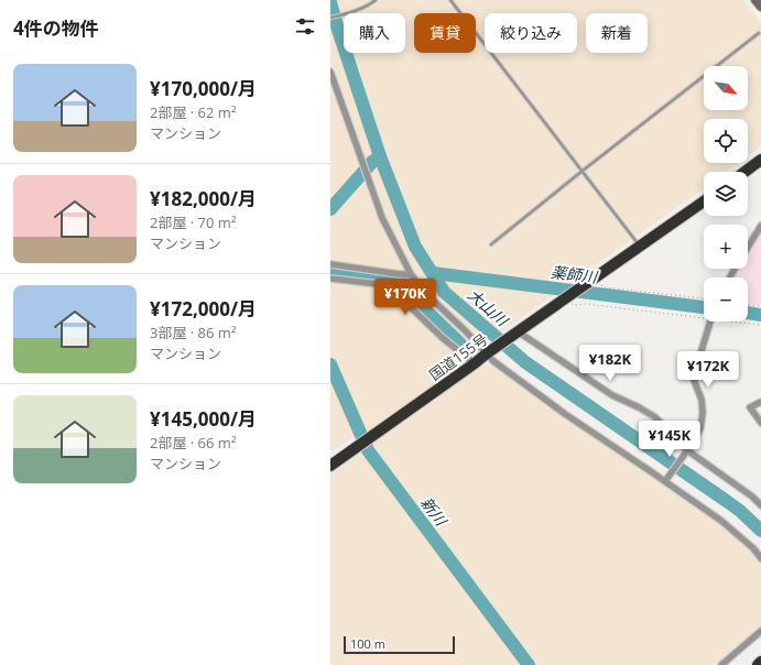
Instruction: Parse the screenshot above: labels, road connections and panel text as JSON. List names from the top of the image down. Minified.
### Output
{"streets":{"highway":["国道155号"]},"water":["薬師川","大山川","新川"],"scale_bar":"100 m","north":"bottom right","page":{"heading":"4件の物件","chip":["購入","賃貸","絞り込み","新着"],"list":[{"name":"¥170,000/月","note":"2部屋 · 62 m² · マンション"},{"name":"¥182,000/月","note":"2部屋 · 70 m² · マンション"},{"name":"¥172,000/月","note":"3部屋 · 86 m² · マンション"},{"name":"¥145,000/月","note":"2部屋 · 66 m² · マンション"}],"map_buttons":["+","−"],"price":["¥170K","¥182K","¥172K","¥145K"],"scale":"100 m"}}
